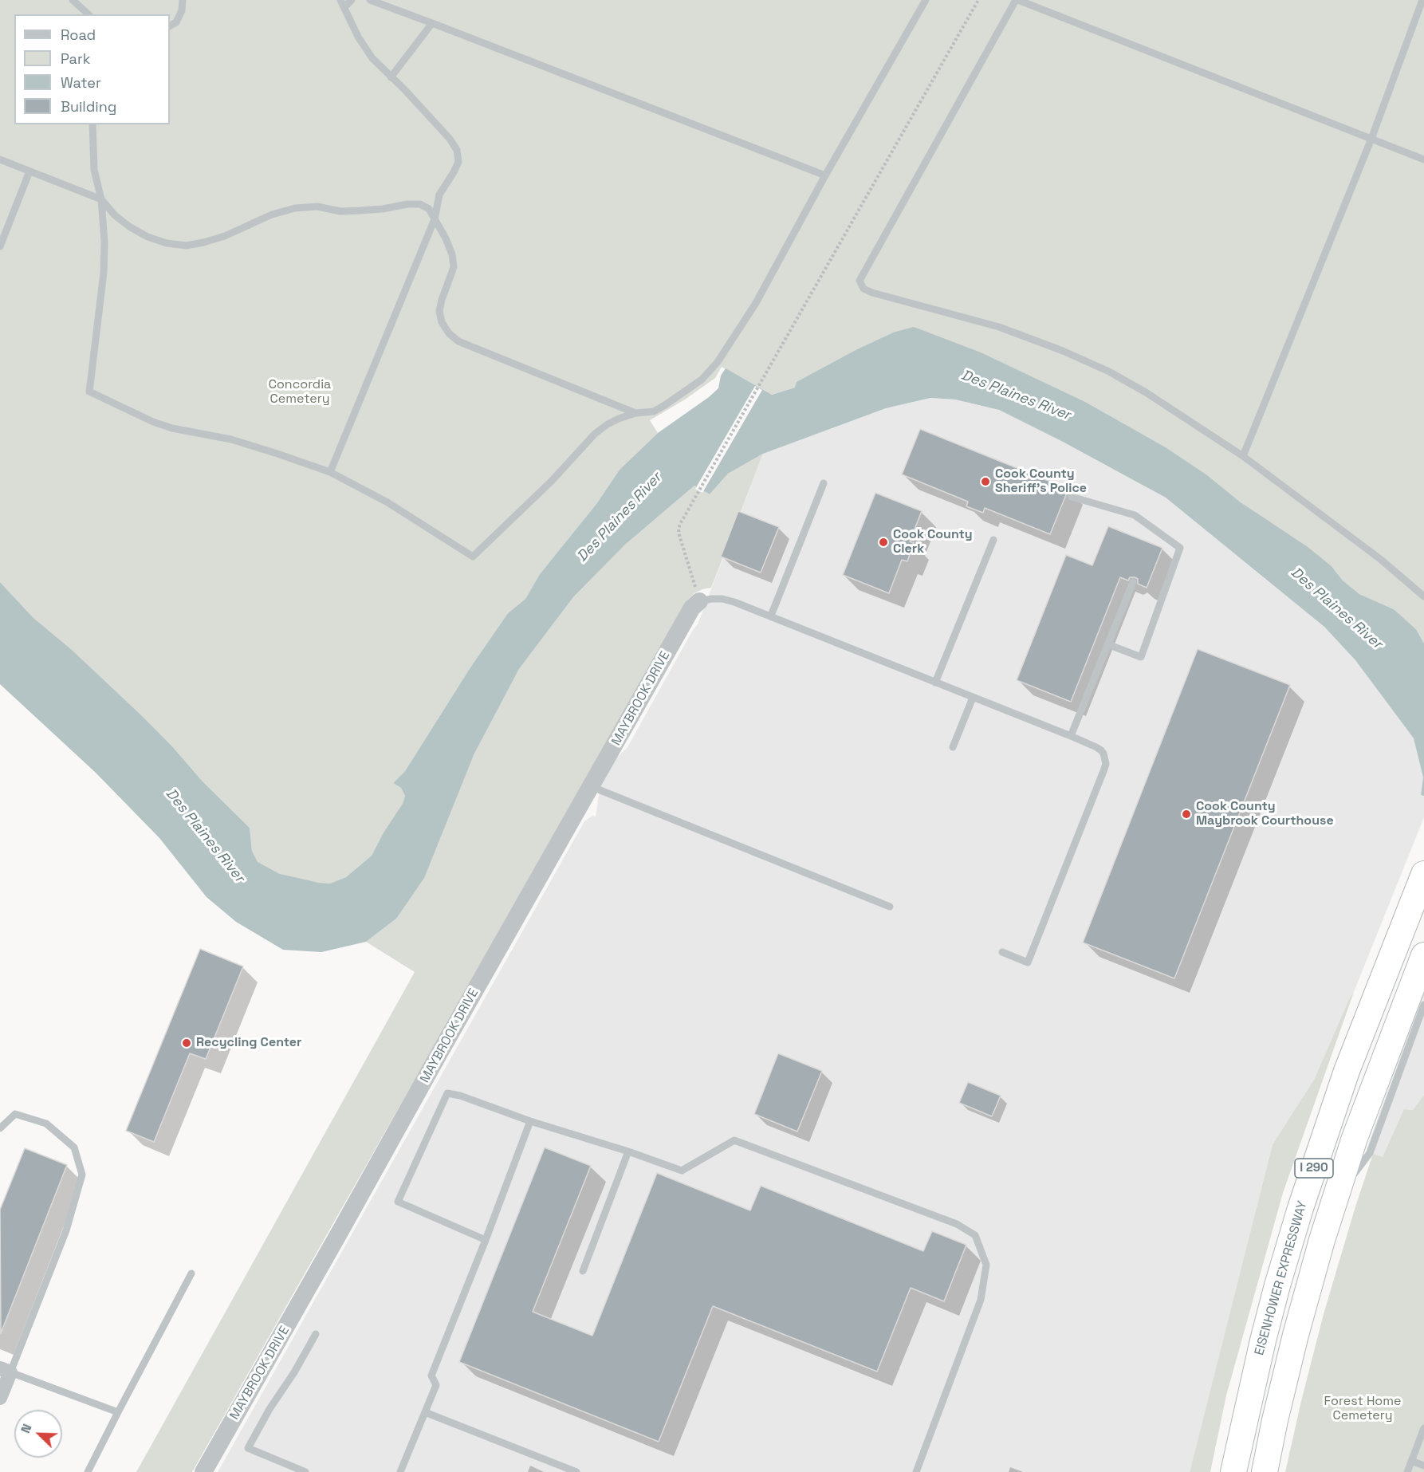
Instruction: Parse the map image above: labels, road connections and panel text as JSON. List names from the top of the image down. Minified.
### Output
{"streets":{"highway":["I 290","EISENHOWER EXPRESSWAY"],"street":["MAYBROOK DRIVE"]},"water":["Des Plaines River"],"parks":["Concordia Cemetery","Forest Home Cemetery"],"places":["Cook County Sheriff's Police","Cook County Clerk","Cook County Maybrook Courthouse","Recycling Center"],"legend":["Road","Park","Water","Building"],"north":"top left"}
